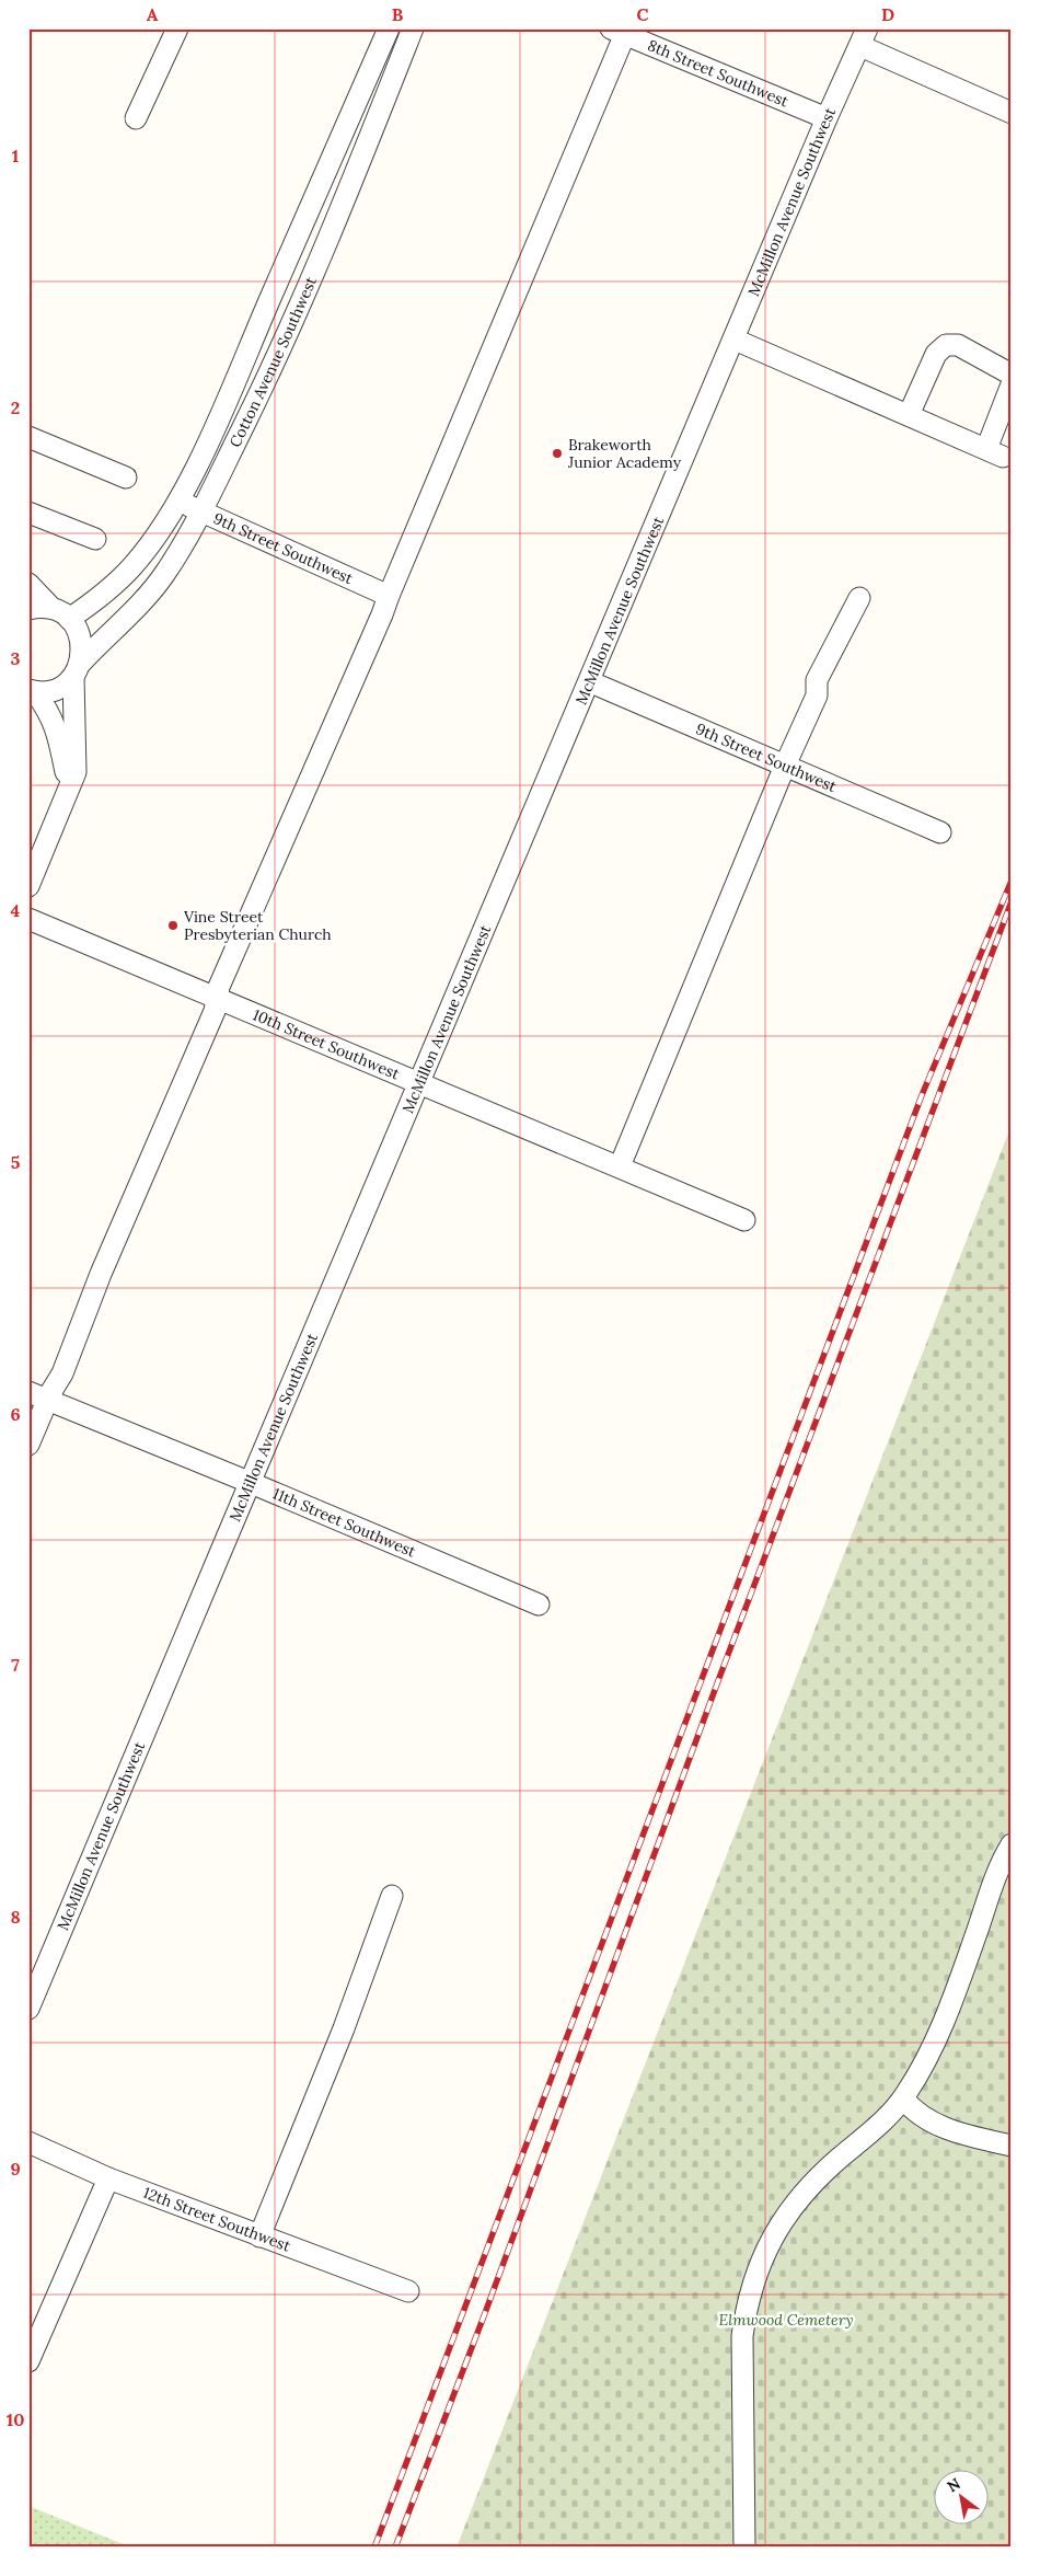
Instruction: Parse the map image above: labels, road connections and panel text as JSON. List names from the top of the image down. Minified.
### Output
{"streets":{"street":["8th Street Southwest","McMillon Avenue Southwest","Cotton Avenue Southwest","9th Street Southwest","10th Street Southwest","11th Street Southwest","12th Street Southwest"]},"crossings":[["8th Street Southwest","McMillon Avenue Southwest"],["McMillon Avenue Southwest","9th Street Southwest"],["McMillon Avenue Southwest","10th Street Southwest"],["McMillon Avenue Southwest","11th Street Southwest"],["Cotton Avenue Southwest","9th Street Southwest"]],"parks":["Elmwood Cemetery"],"places":["Brakeworth Junior Academy","Vine Street Presbyterian Church"],"north":"top left","grid":{"columns":["A","B","C","D"],"rows":["1","2","3","4","5","6","7","8","9","10"]}}
